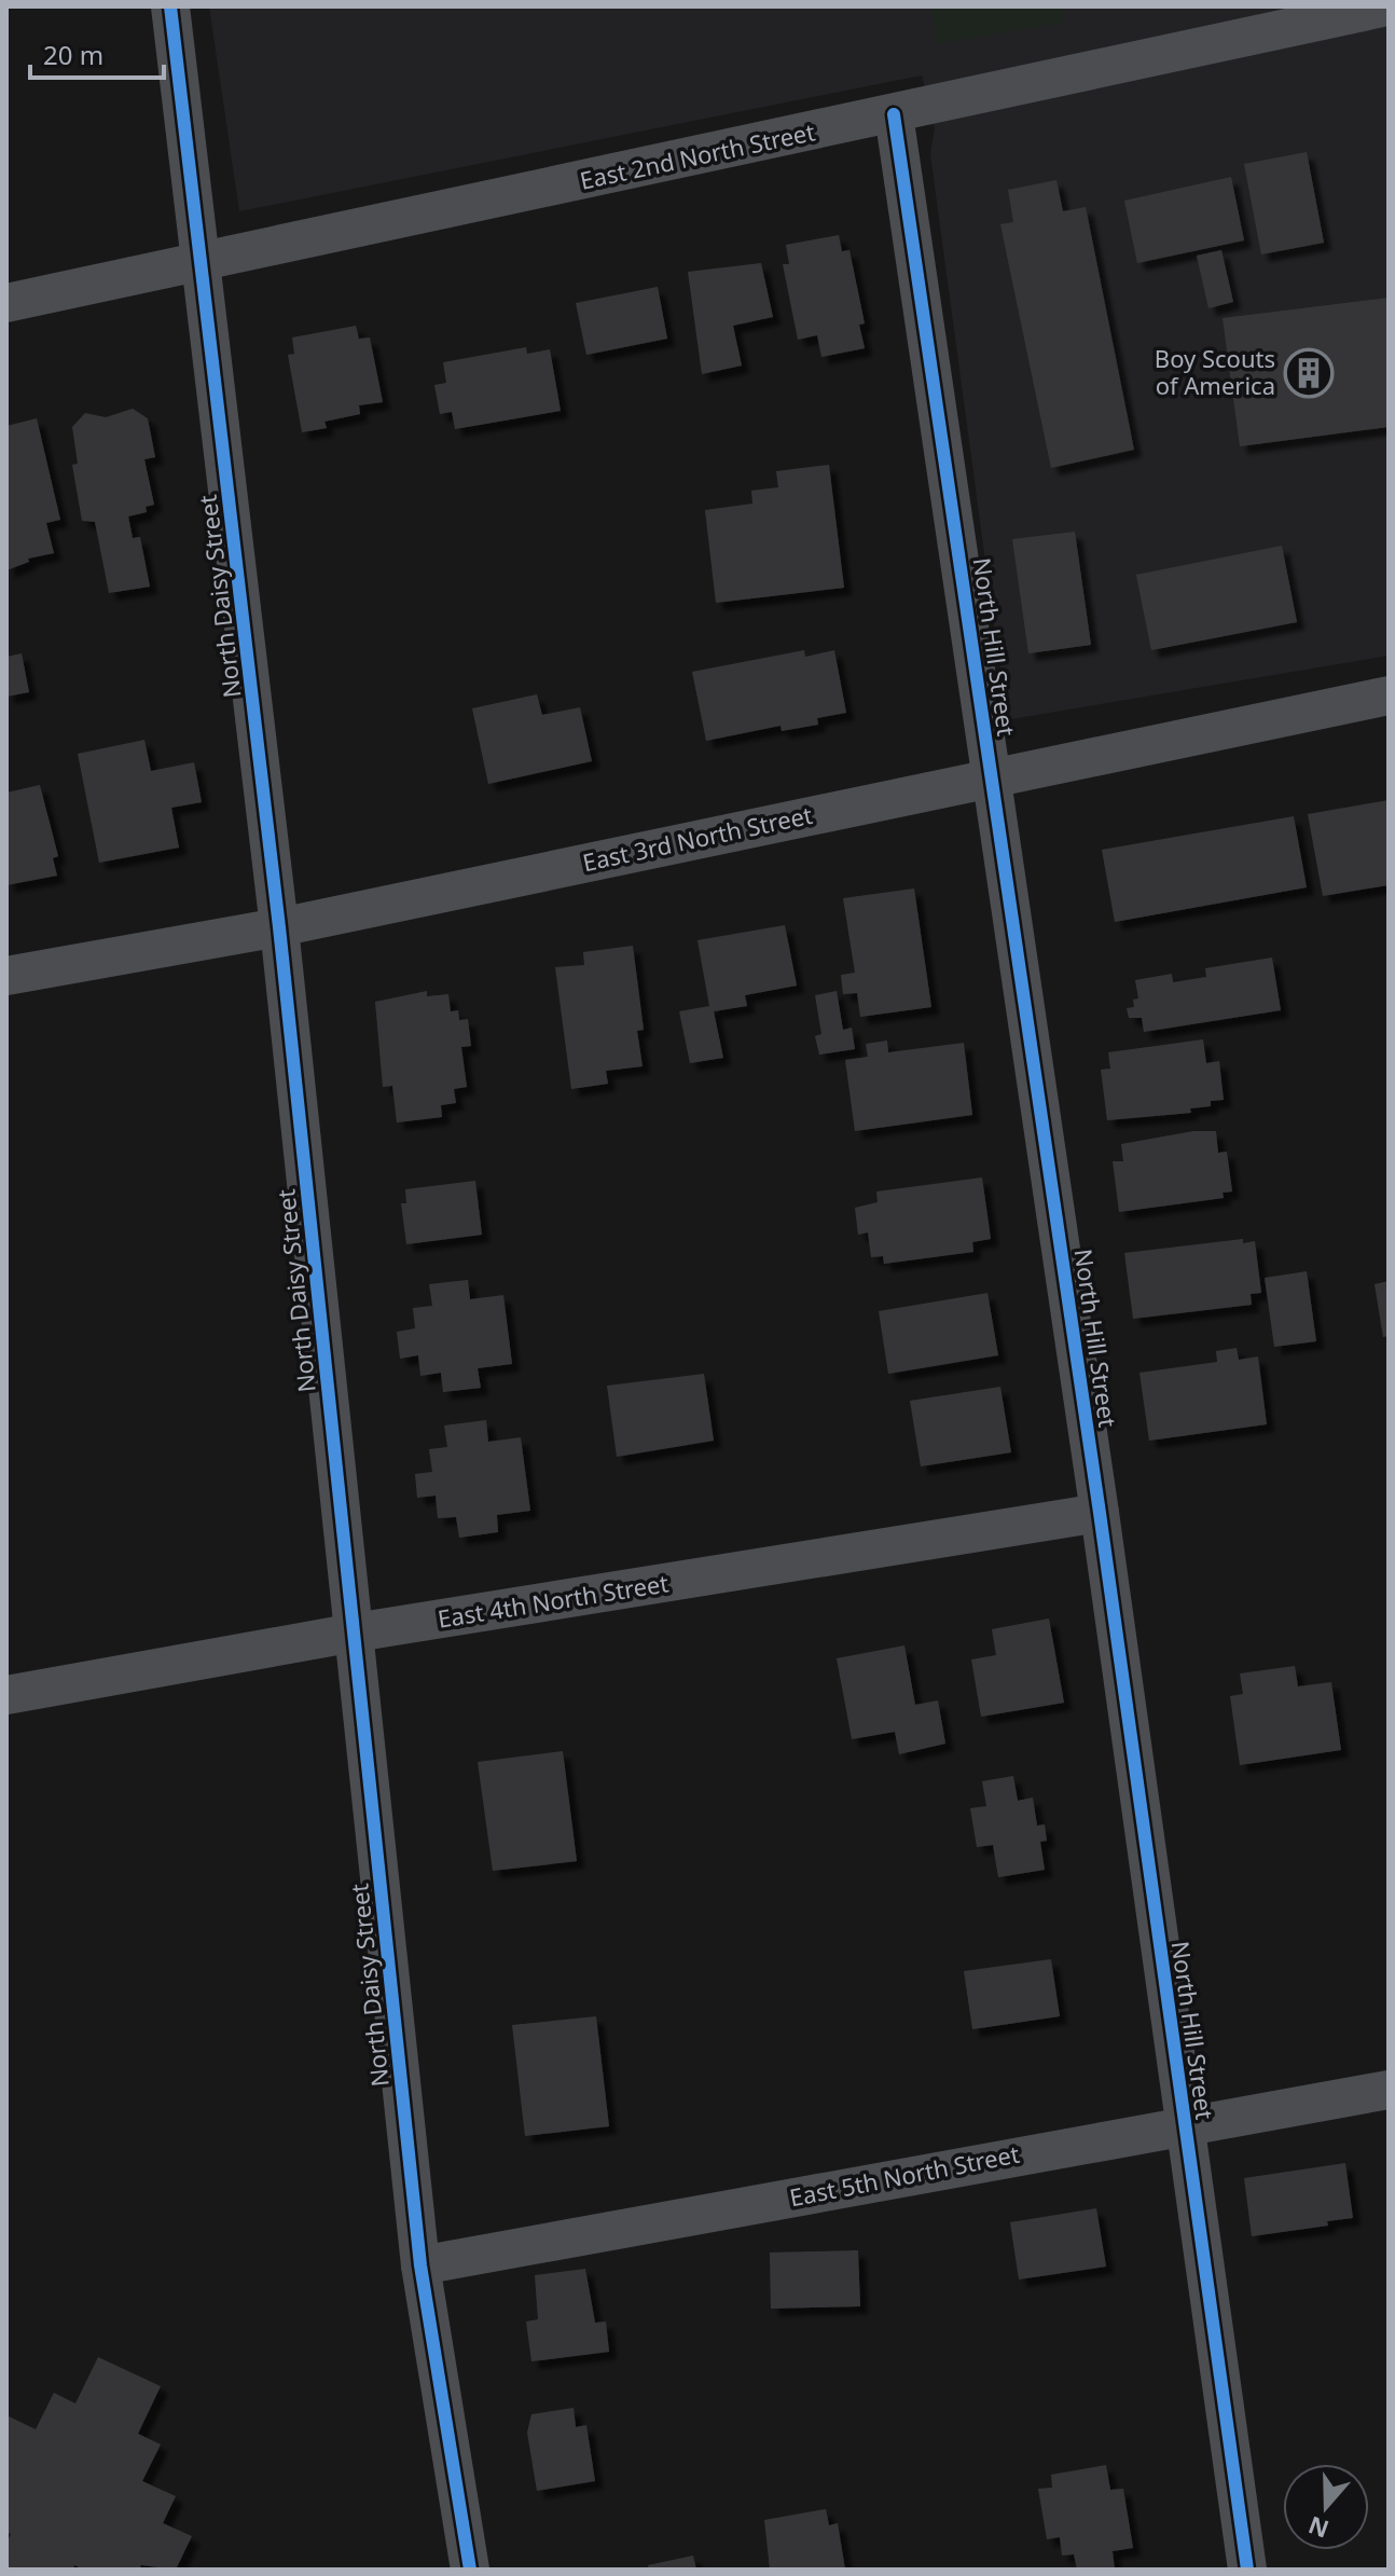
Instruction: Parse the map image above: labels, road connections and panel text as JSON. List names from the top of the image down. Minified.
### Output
{"streets":{"street":["East 2nd North Street","North Daisy Street","North Hill Street","East 3rd North Street","East 4th North Street","East 5th North Street"]},"crossings":[["East 2nd North Street","North Daisy Street"],["East 2nd North Street","North Hill Street"],["North Daisy Street","East 3rd North Street"],["North Daisy Street","East 4th North Street"],["North Daisy Street","East 5th North Street"],["North Hill Street","East 3rd North Street"],["North Hill Street","East 4th North Street"],["North Hill Street","East 5th North Street"]],"places":{"building":["Boy Scouts of America"]},"scale_bar":"20 m","north":"bottom"}
